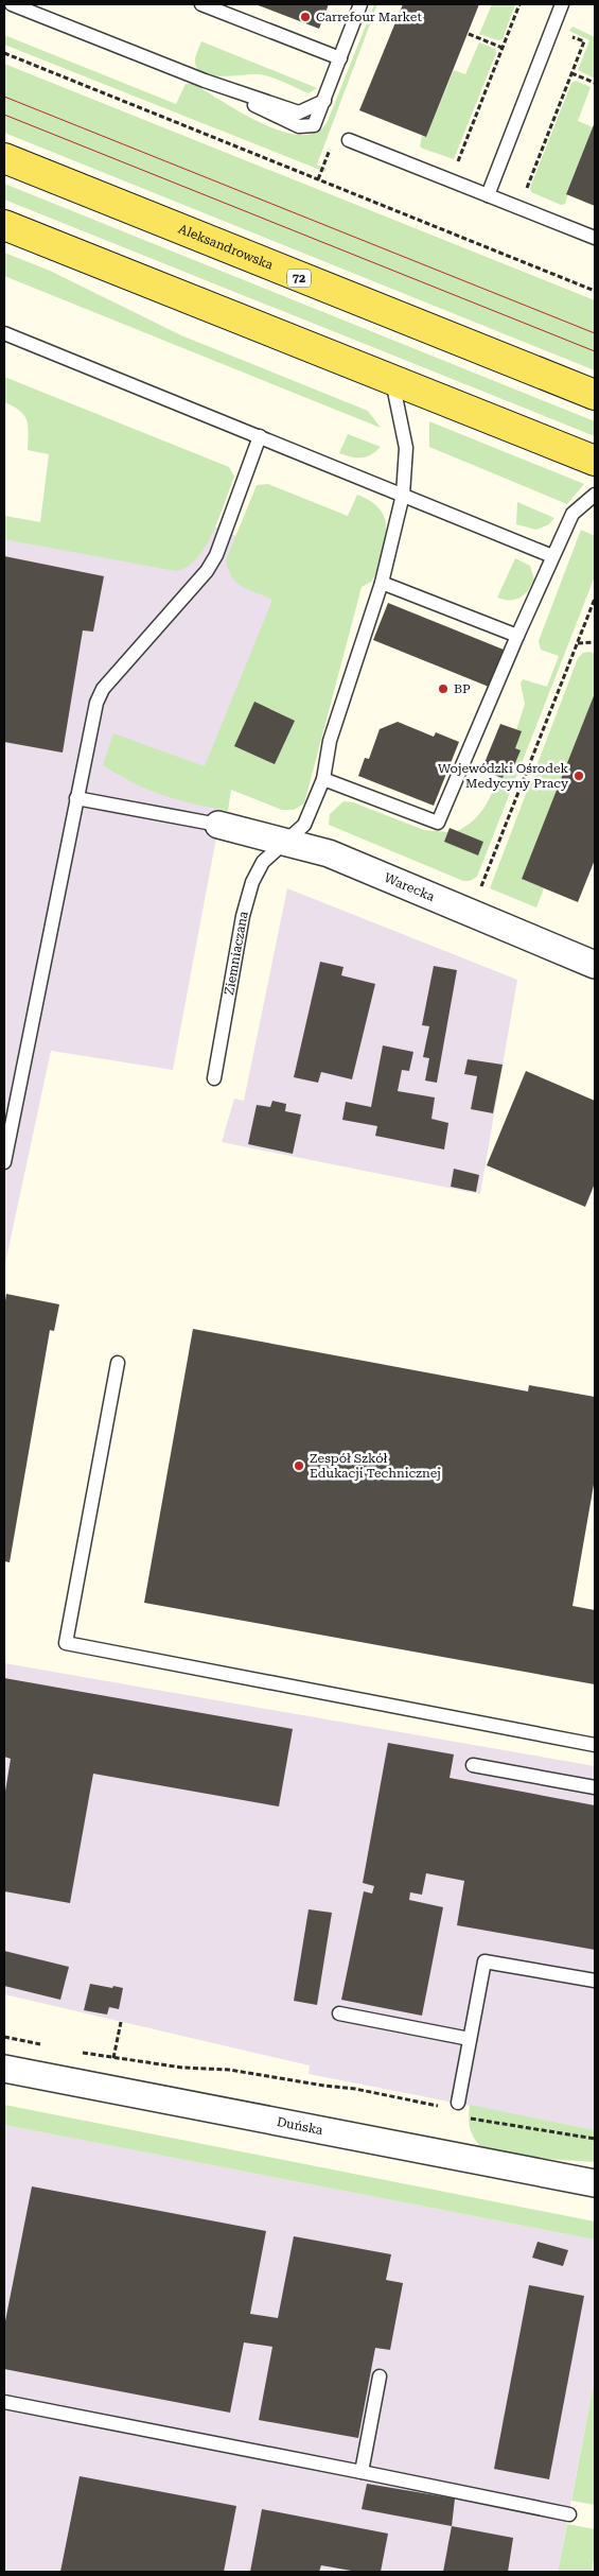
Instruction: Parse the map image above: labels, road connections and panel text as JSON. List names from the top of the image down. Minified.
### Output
{"streets":{"main road":["Aleksandrowska","72"],"street":["Warecka","Duńska"],"lane":["Ziemniaczana"]},"crossings":[["Warecka","Ziemniaczana"]],"places":["Carrefour Market","BP","Wojewódzki Ośrodek Medycyny Pracy","Zespół Szkół Edukacji Technicznej"]}
